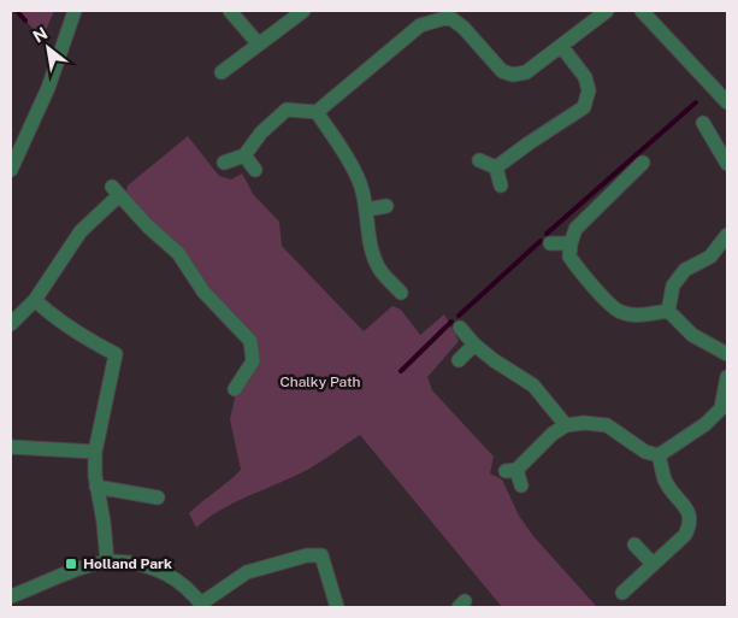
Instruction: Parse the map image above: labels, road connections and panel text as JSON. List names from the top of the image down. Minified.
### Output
{"parks":["Chalky Path"],"places":{"transit":["Holland Park"]},"north":"top left"}
